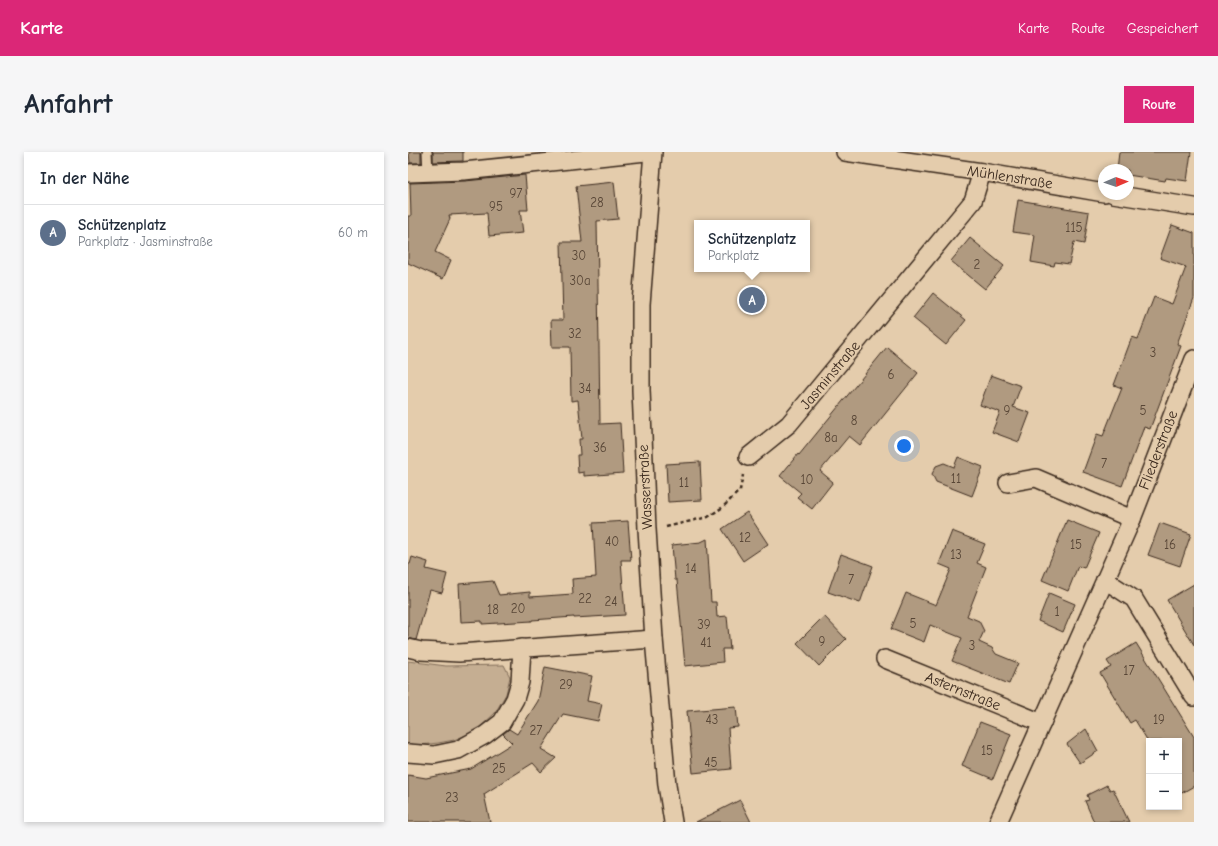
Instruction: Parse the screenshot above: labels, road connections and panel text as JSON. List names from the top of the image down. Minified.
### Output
{"streets":{"street":["Mühlenstraße","Jasminstraße","Fliederstraße","Wasserstraße","Asternstraße"]},"crossings":[["Mühlenstraße","Jasminstraße"]],"house_numbers":["97","28","95","115","30","2","30a","32","3","6","34","9","5","8","8a","36","7","11","10","11","12","40","15","16","13","14","7","22","24","20","18","1","5","39","9","41","3","17","29","43","19","27","15","45","25","23"],"north":"right","page":{"header":"Karte","nav":["Karte","Route","Gespeichert"],"buttons":"Route","title":"Anfahrt","heading":"In der Nähe","list":[{"mark":"A","name":"Schützenplatz","note":"Parkplatz · Jasminstraße","value":"60 m"}],"popup":["Schützenplatz","Parkplatz"],"pins":"A","map_buttons":["+","−"]}}
